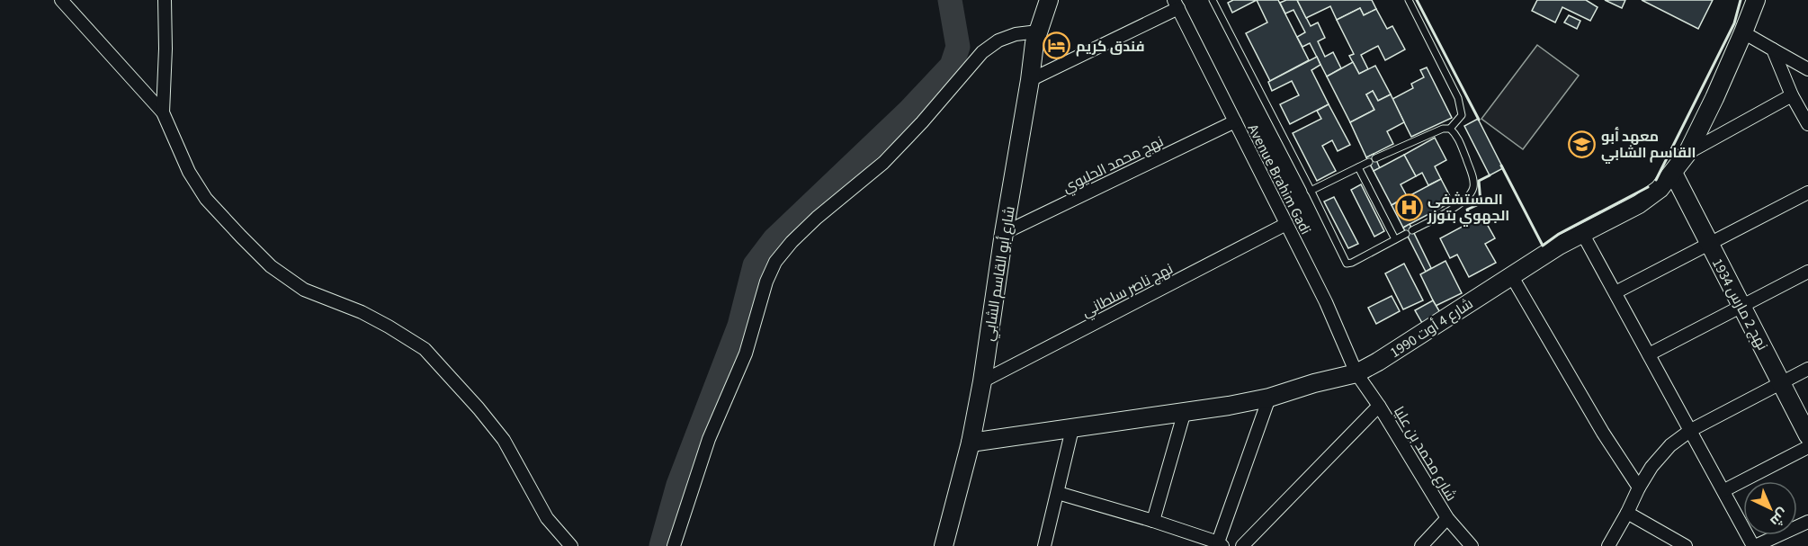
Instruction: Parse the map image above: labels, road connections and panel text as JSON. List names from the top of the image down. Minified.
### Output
{"streets":{"street":["نهج محمد الحليوي","Avenue Brahim Gadi","شارع أبو القاسم الشابي","نهج ناصر سلطاني","نهج 2 مارس 1934","شارع 4 أوت 1990","شارع محمد بن عليا"]},"crossings":[["نهج محمد الحليوي","Avenue Brahim Gadi"],["نهج محمد الحليوي","شارع أبو القاسم الشابي"],["Avenue Brahim Gadi","نهج ناصر سلطاني"],["Avenue Brahim Gadi","شارع 4 أوت 1990"],["Avenue Brahim Gadi","شارع محمد بن عليا"],["شارع أبو القاسم الشابي","نهج ناصر سلطاني"],["شارع أبو القاسم الشابي","شارع 4 أوت 1990"],["نهج 2 مارس 1934","شارع 4 أوت 1990"],["شارع 4 أوت 1990","شارع محمد بن عليا"]],"places":{"hotel":["فندق كريم"],"school or university":["معهد أبو القاسم الشابي"],"hospital":["المستشفى الجهوي بتوزر"]},"north":"bottom right"}
